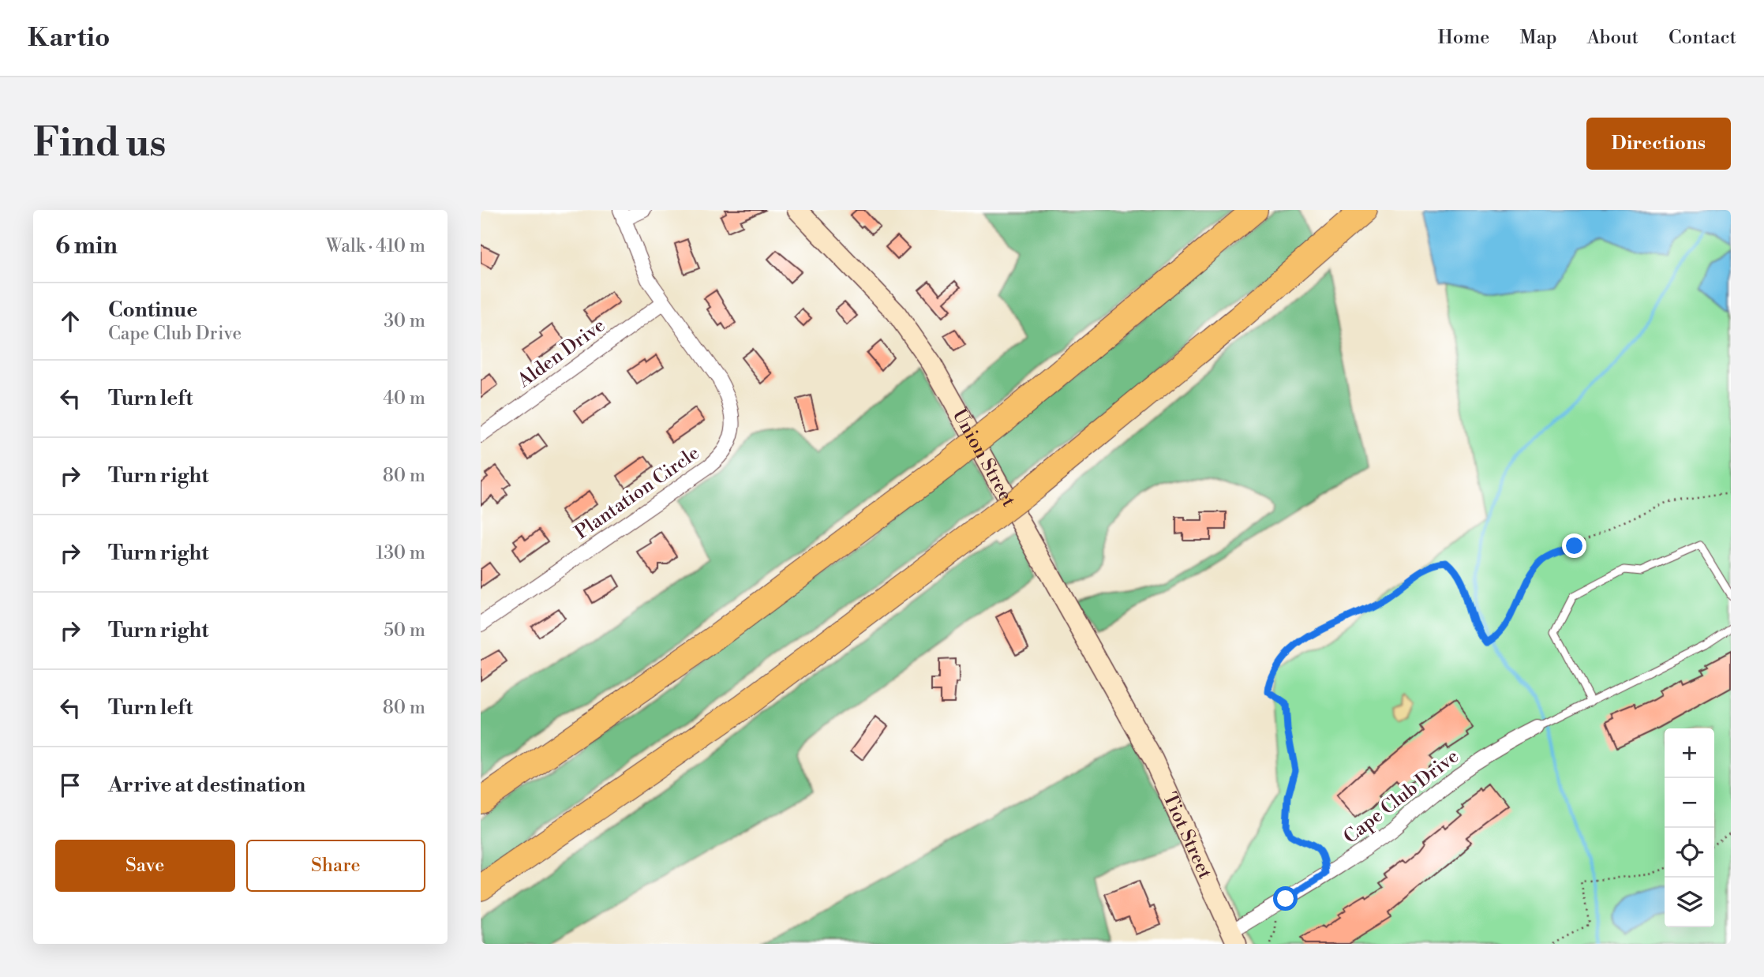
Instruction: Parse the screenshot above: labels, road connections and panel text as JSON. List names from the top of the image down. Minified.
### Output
{"streets":{"main road":["Union Street","Tiot Street"],"street":["Alden Drive","Plantation Circle","Cape Club Drive"]},"crossings":[["Alden Drive","Plantation Circle"],["Union Street","Tiot Street"],["Cape Club Drive","Tiot Street"]],"page":{"header":"Kartio","nav":["Home","Map","About","Contact"],"buttons":["Directions",["Save","Share"]],"title":"Find us","heading":["6 min","Walk · 410 m"],"list":[["Continue","Cape Club Drive","30 m"],["Turn left","40 m"],["Turn right","80 m"],["Turn right","130 m"],["Turn right","50 m"],["Turn left","80 m"],"Arrive at destination"],"map_buttons":["+","−"]}}
